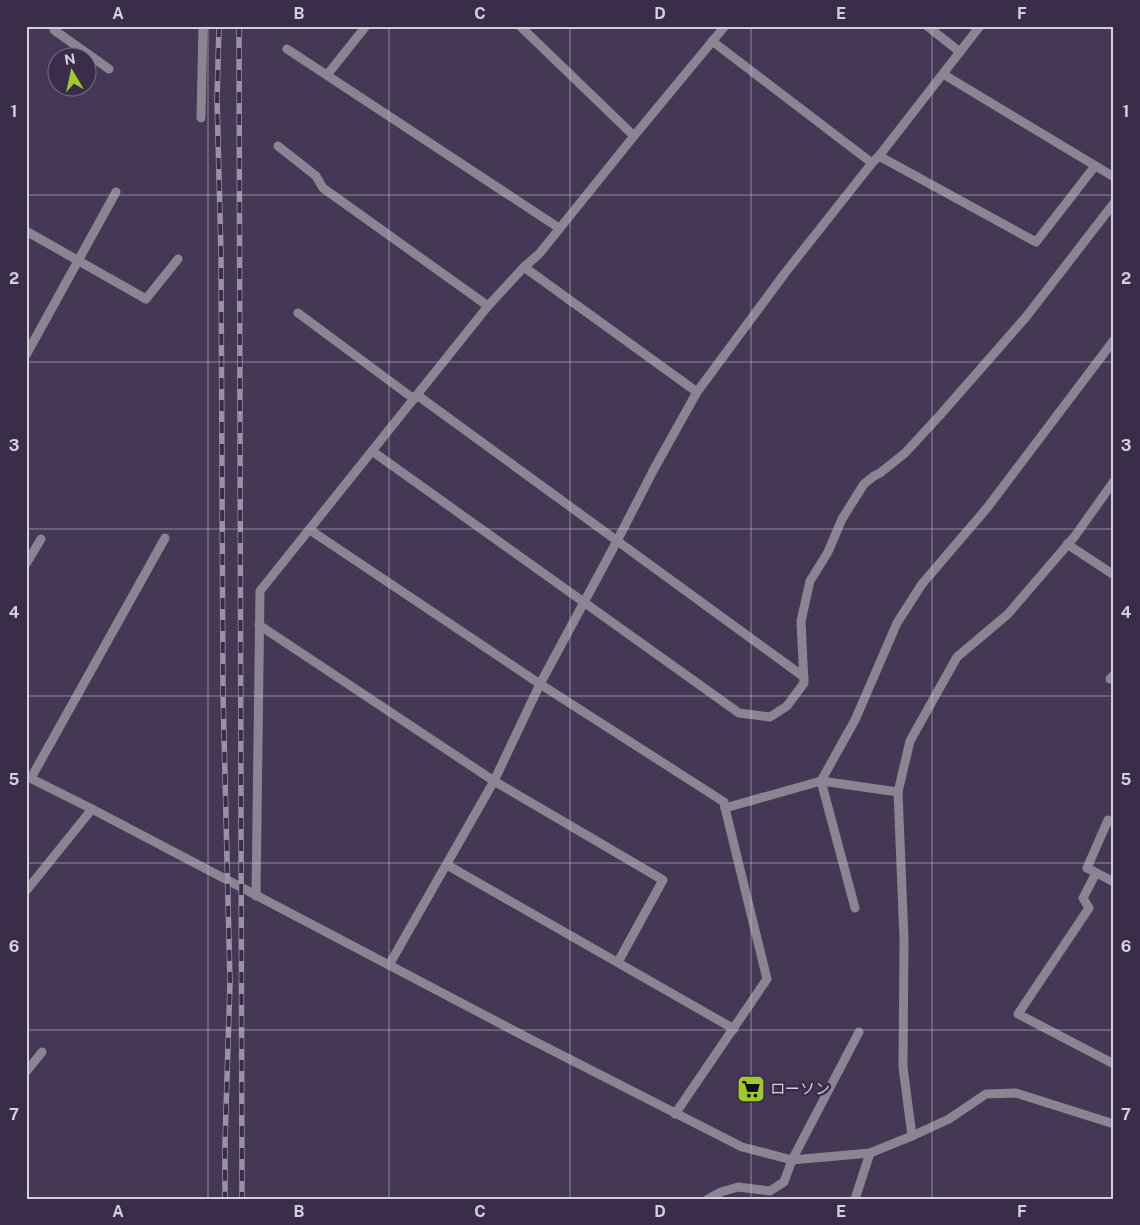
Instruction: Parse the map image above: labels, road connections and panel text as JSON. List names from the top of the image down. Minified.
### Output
{"places":{"supermarket":["ローソン"]},"north":"top","grid":{"columns":["A","B","C","D","E","F"],"rows":["1","2","3","4","5","6","7"]}}
